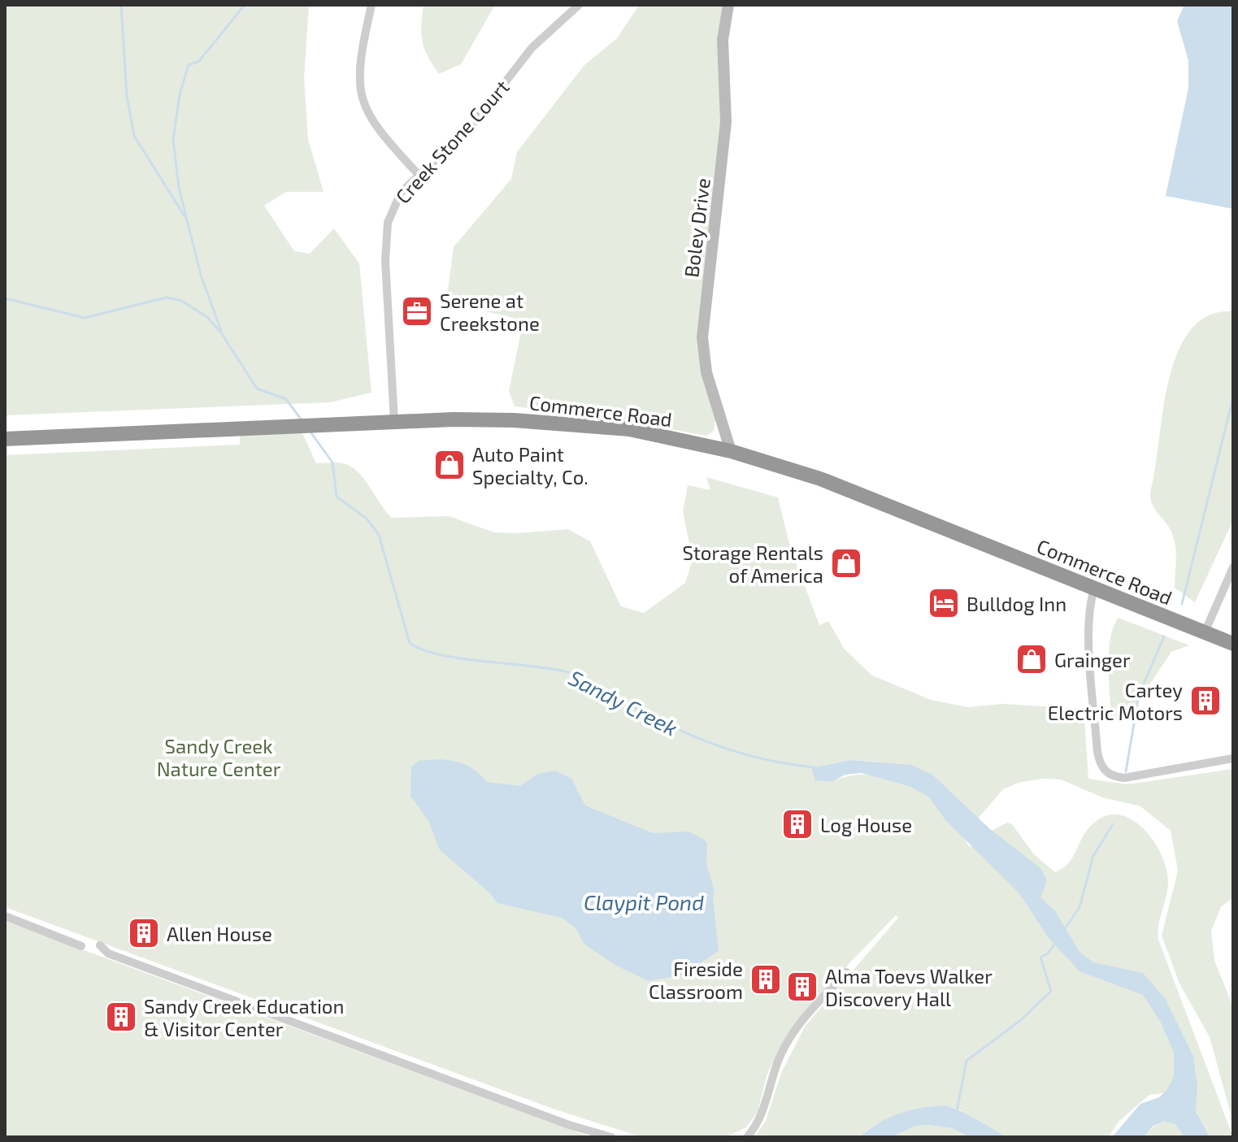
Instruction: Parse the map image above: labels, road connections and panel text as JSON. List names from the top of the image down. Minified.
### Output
{"streets":{"highway":["Commerce Road"],"street":["Creek Stone Court","Boley Drive"]},"crossings":[["Creek Stone Court","Commerce Road"],["Boley Drive","Commerce Road"]],"water":["Sandy Creek","Claypit Pond"],"parks":["Sandy Creek Nature Center"],"places":{"office":["Serene at Creekstone"],"shop":["Auto Paint Specialty, Co.","Storage Rentals of America","Grainger"],"hotel":["Bulldog Inn"],"building":["Cartey Electric Motors","Log House","Allen House","Fireside Classroom","Alma Toevs Walker Discovery Hall","Sandy Creek Education & Visitor Center"]}}
